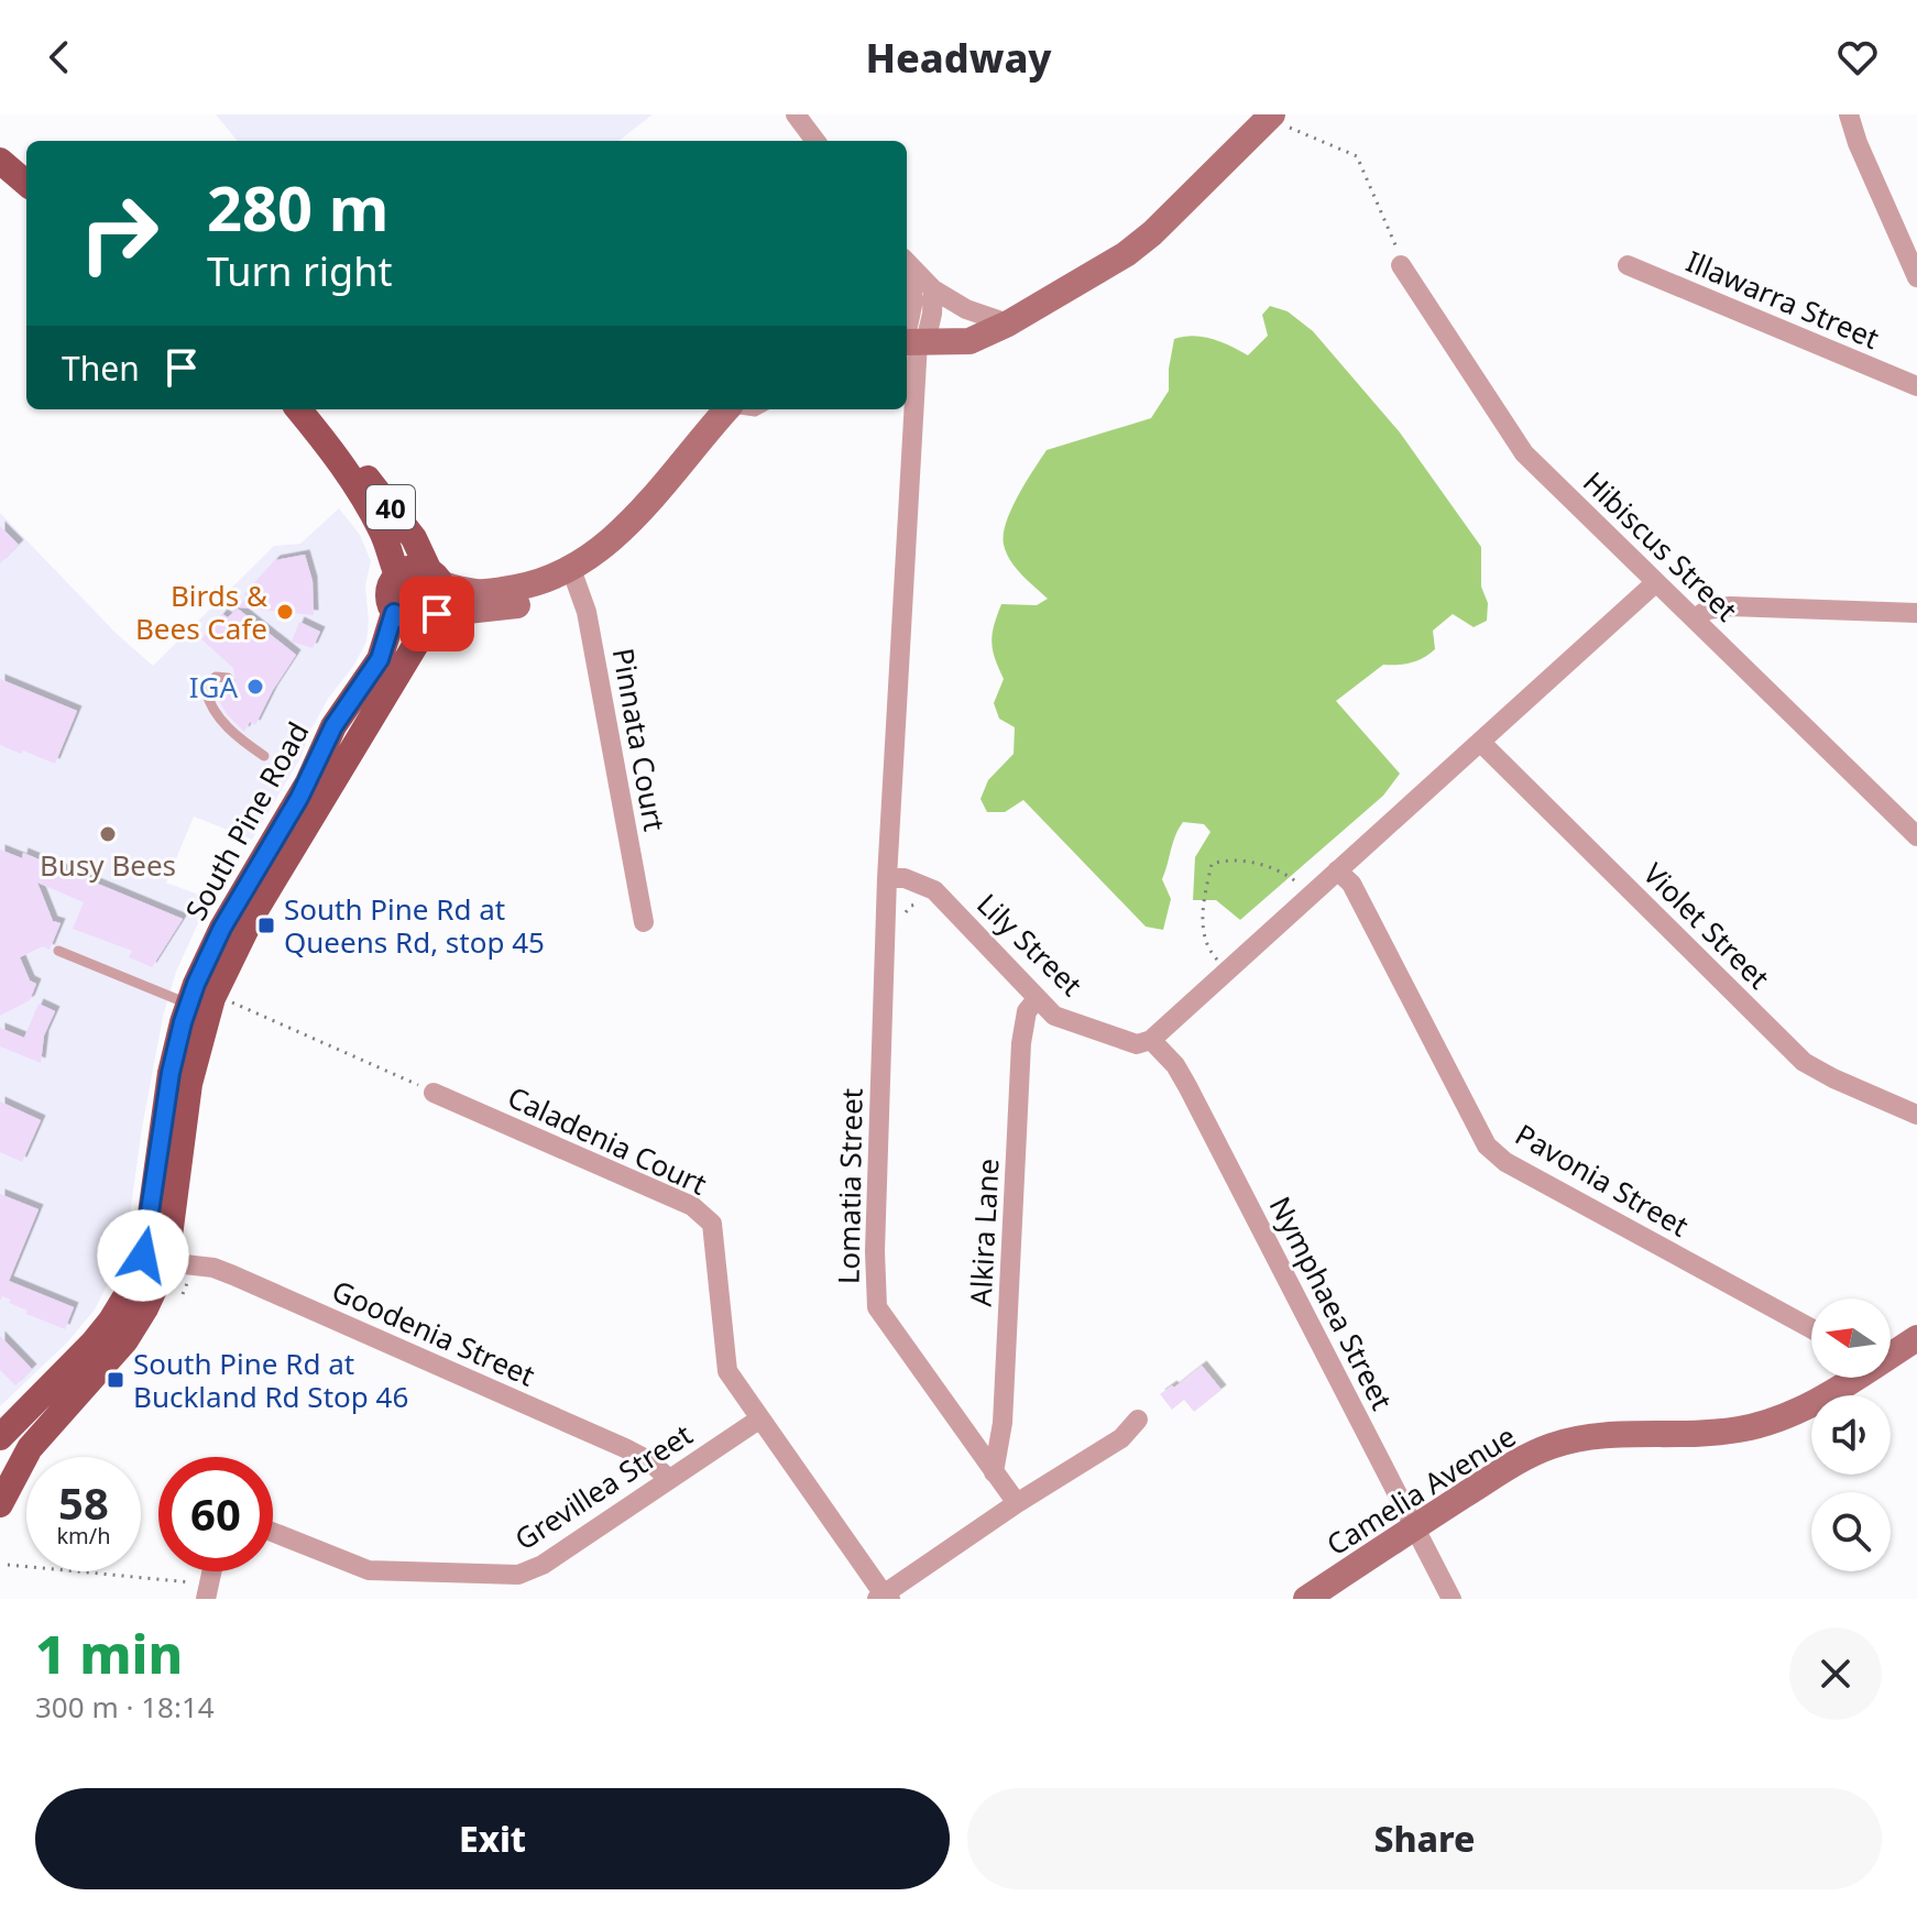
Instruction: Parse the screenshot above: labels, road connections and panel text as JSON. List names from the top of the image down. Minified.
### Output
{"streets":{"main road":["40","South Pine Road","Camelia Avenue"],"street":["Illawarra Street","Hibiscus Street","Pinnata Court","Violet Street","Lily Street","Caladenia Court","Pavonia Street","Lomatia Street","Alkira Lane","Nymphaea Street","Goodenia Street","Grevillea Street"]},"crossings":[["40","South Pine Road"],["South Pine Road","Goodenia Street"],["Lily Street","Lomatia Street"],["Lily Street","Alkira Lane"],["Lily Street","Nymphaea Street"],["Caladenia Court","Grevillea Street"],["Lomatia Street","Alkira Lane"],["Nymphaea Street","Camelia Avenue"],["Goodenia Street","Grevillea Street"]],"places":{"other":["Birds & Bees Cafe","IGA","Busy Bees"],"transit":["South Pine Rd at Queens Rd, stop 45","South Pine Rd at Buckland Rd Stop 46"]},"north":"left","page":{"header":"Headway","turn":["280 m","Turn right"],"then":"Then","speed":"58 km/h","limit":"60","heading":["1 min","300 m · 18:14"],"buttons":["Exit","Share"]}}
